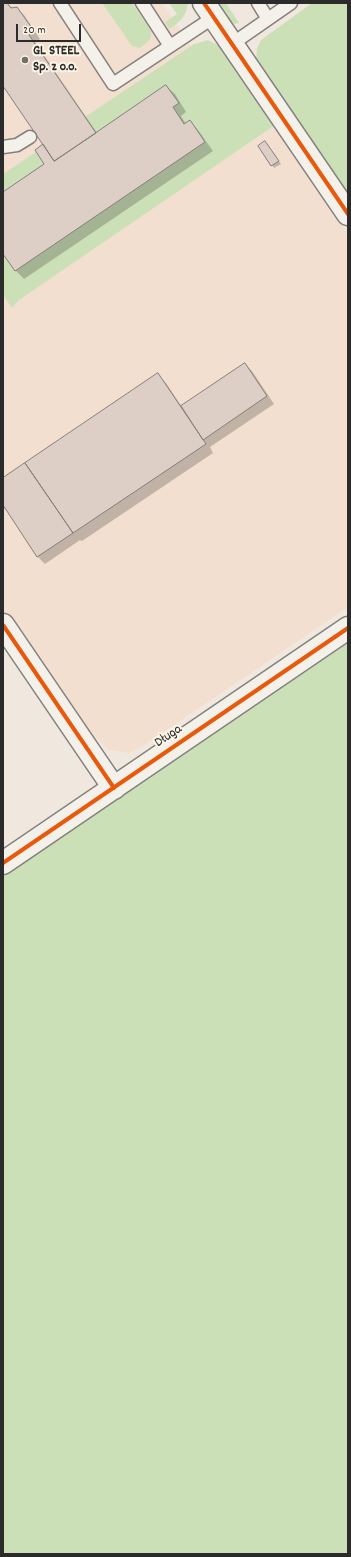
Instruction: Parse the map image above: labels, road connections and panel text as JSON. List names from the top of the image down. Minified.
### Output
{"streets":{"street":["Długa"]},"places":["GL STEEL Sp. z o.o."],"scale_bar":"20 m"}
